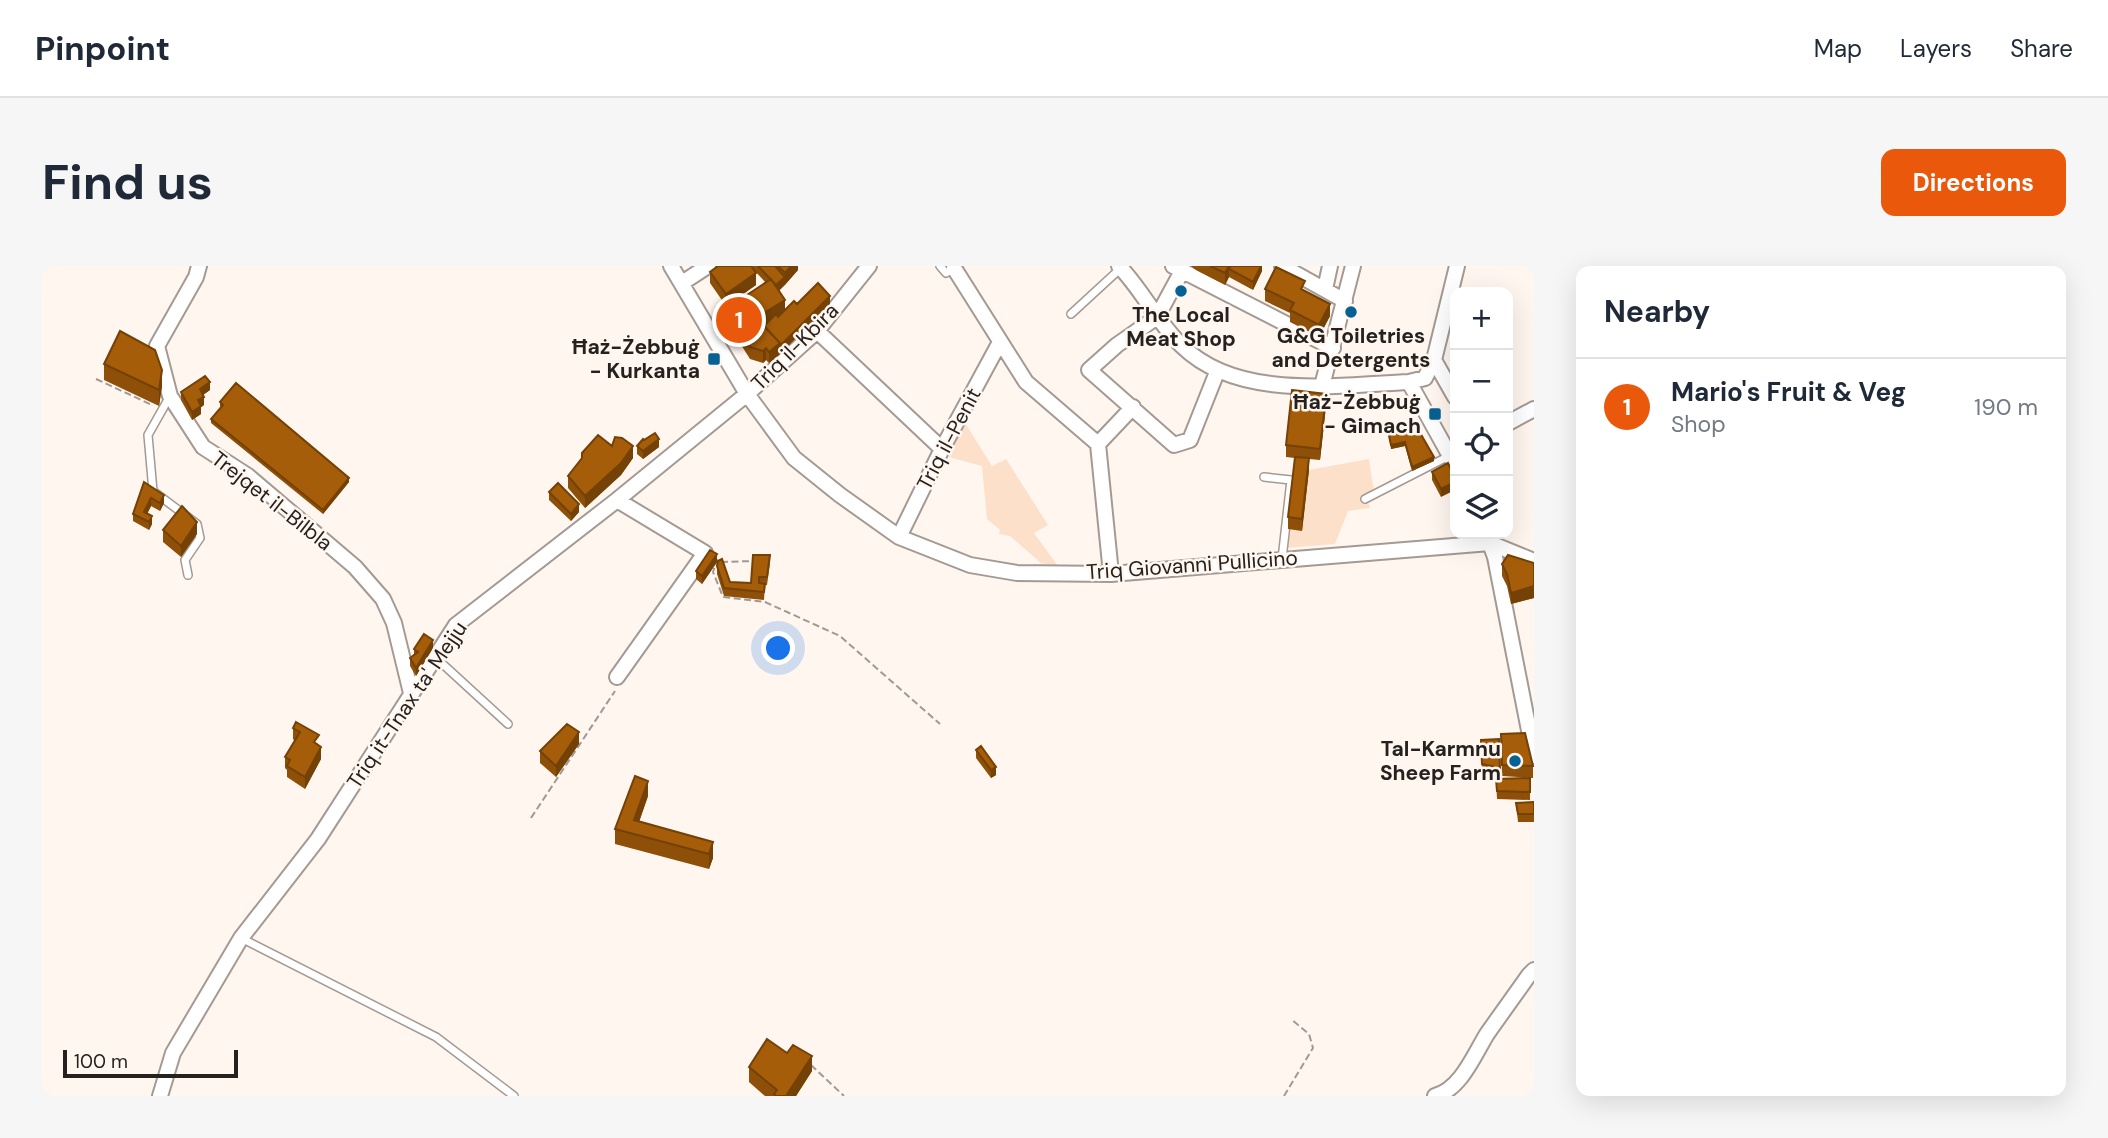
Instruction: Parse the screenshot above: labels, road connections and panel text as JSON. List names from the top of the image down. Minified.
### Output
{"streets":{"street":["Triq il-Kbira","Triq il-Penit","Trejqet il-Bilbla","Triq Giovanni Pullicino","Triq it-Tnax ta' Mejju"]},"crossings":[["Triq il-Kbira","Triq Giovanni Pullicino"],["Triq il-Kbira","Triq it-Tnax ta' Mejju"],["Triq il-Penit","Triq Giovanni Pullicino"],["Trejqet il-Bilbla","Triq it-Tnax ta' Mejju"],["Triq Giovanni Pullicino","Triq it-Tnax ta' Mejju"]],"places":{"other":["The Local Meat Shop","G&G Toiletries and Detergents","Tal-Karmnu Sheep Farm"],"transit":["Ħaż-Żebbuġ - Kurkanta","Ħaż-Żebbuġ - Gimach"]},"scale_bar":"100 m","page":{"header":"Pinpoint","nav":["Map","Layers","Share"],"buttons":"Directions","title":"Find us","heading":"Nearby","map_buttons":["+","−"],"pins":"1","list":[{"mark":"1","name":"Mario's Fruit & Veg","note":"Shop","value":"190 m"}],"scale":"100 m"}}
